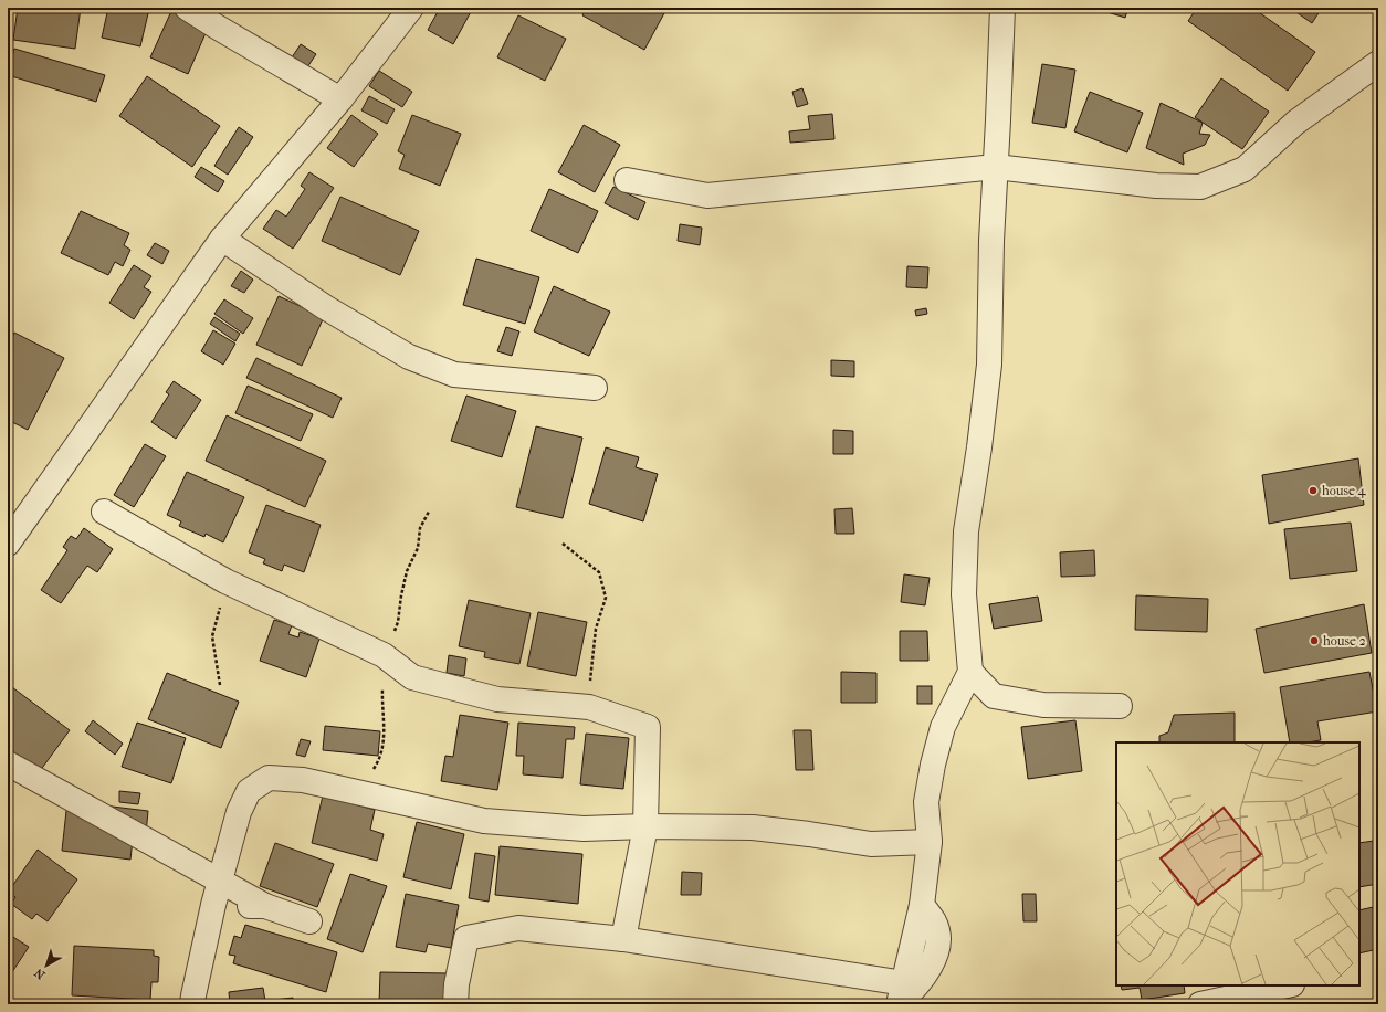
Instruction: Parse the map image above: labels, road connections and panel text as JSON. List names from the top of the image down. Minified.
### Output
{"places":["house 4","house 2"],"north":"bottom left"}
